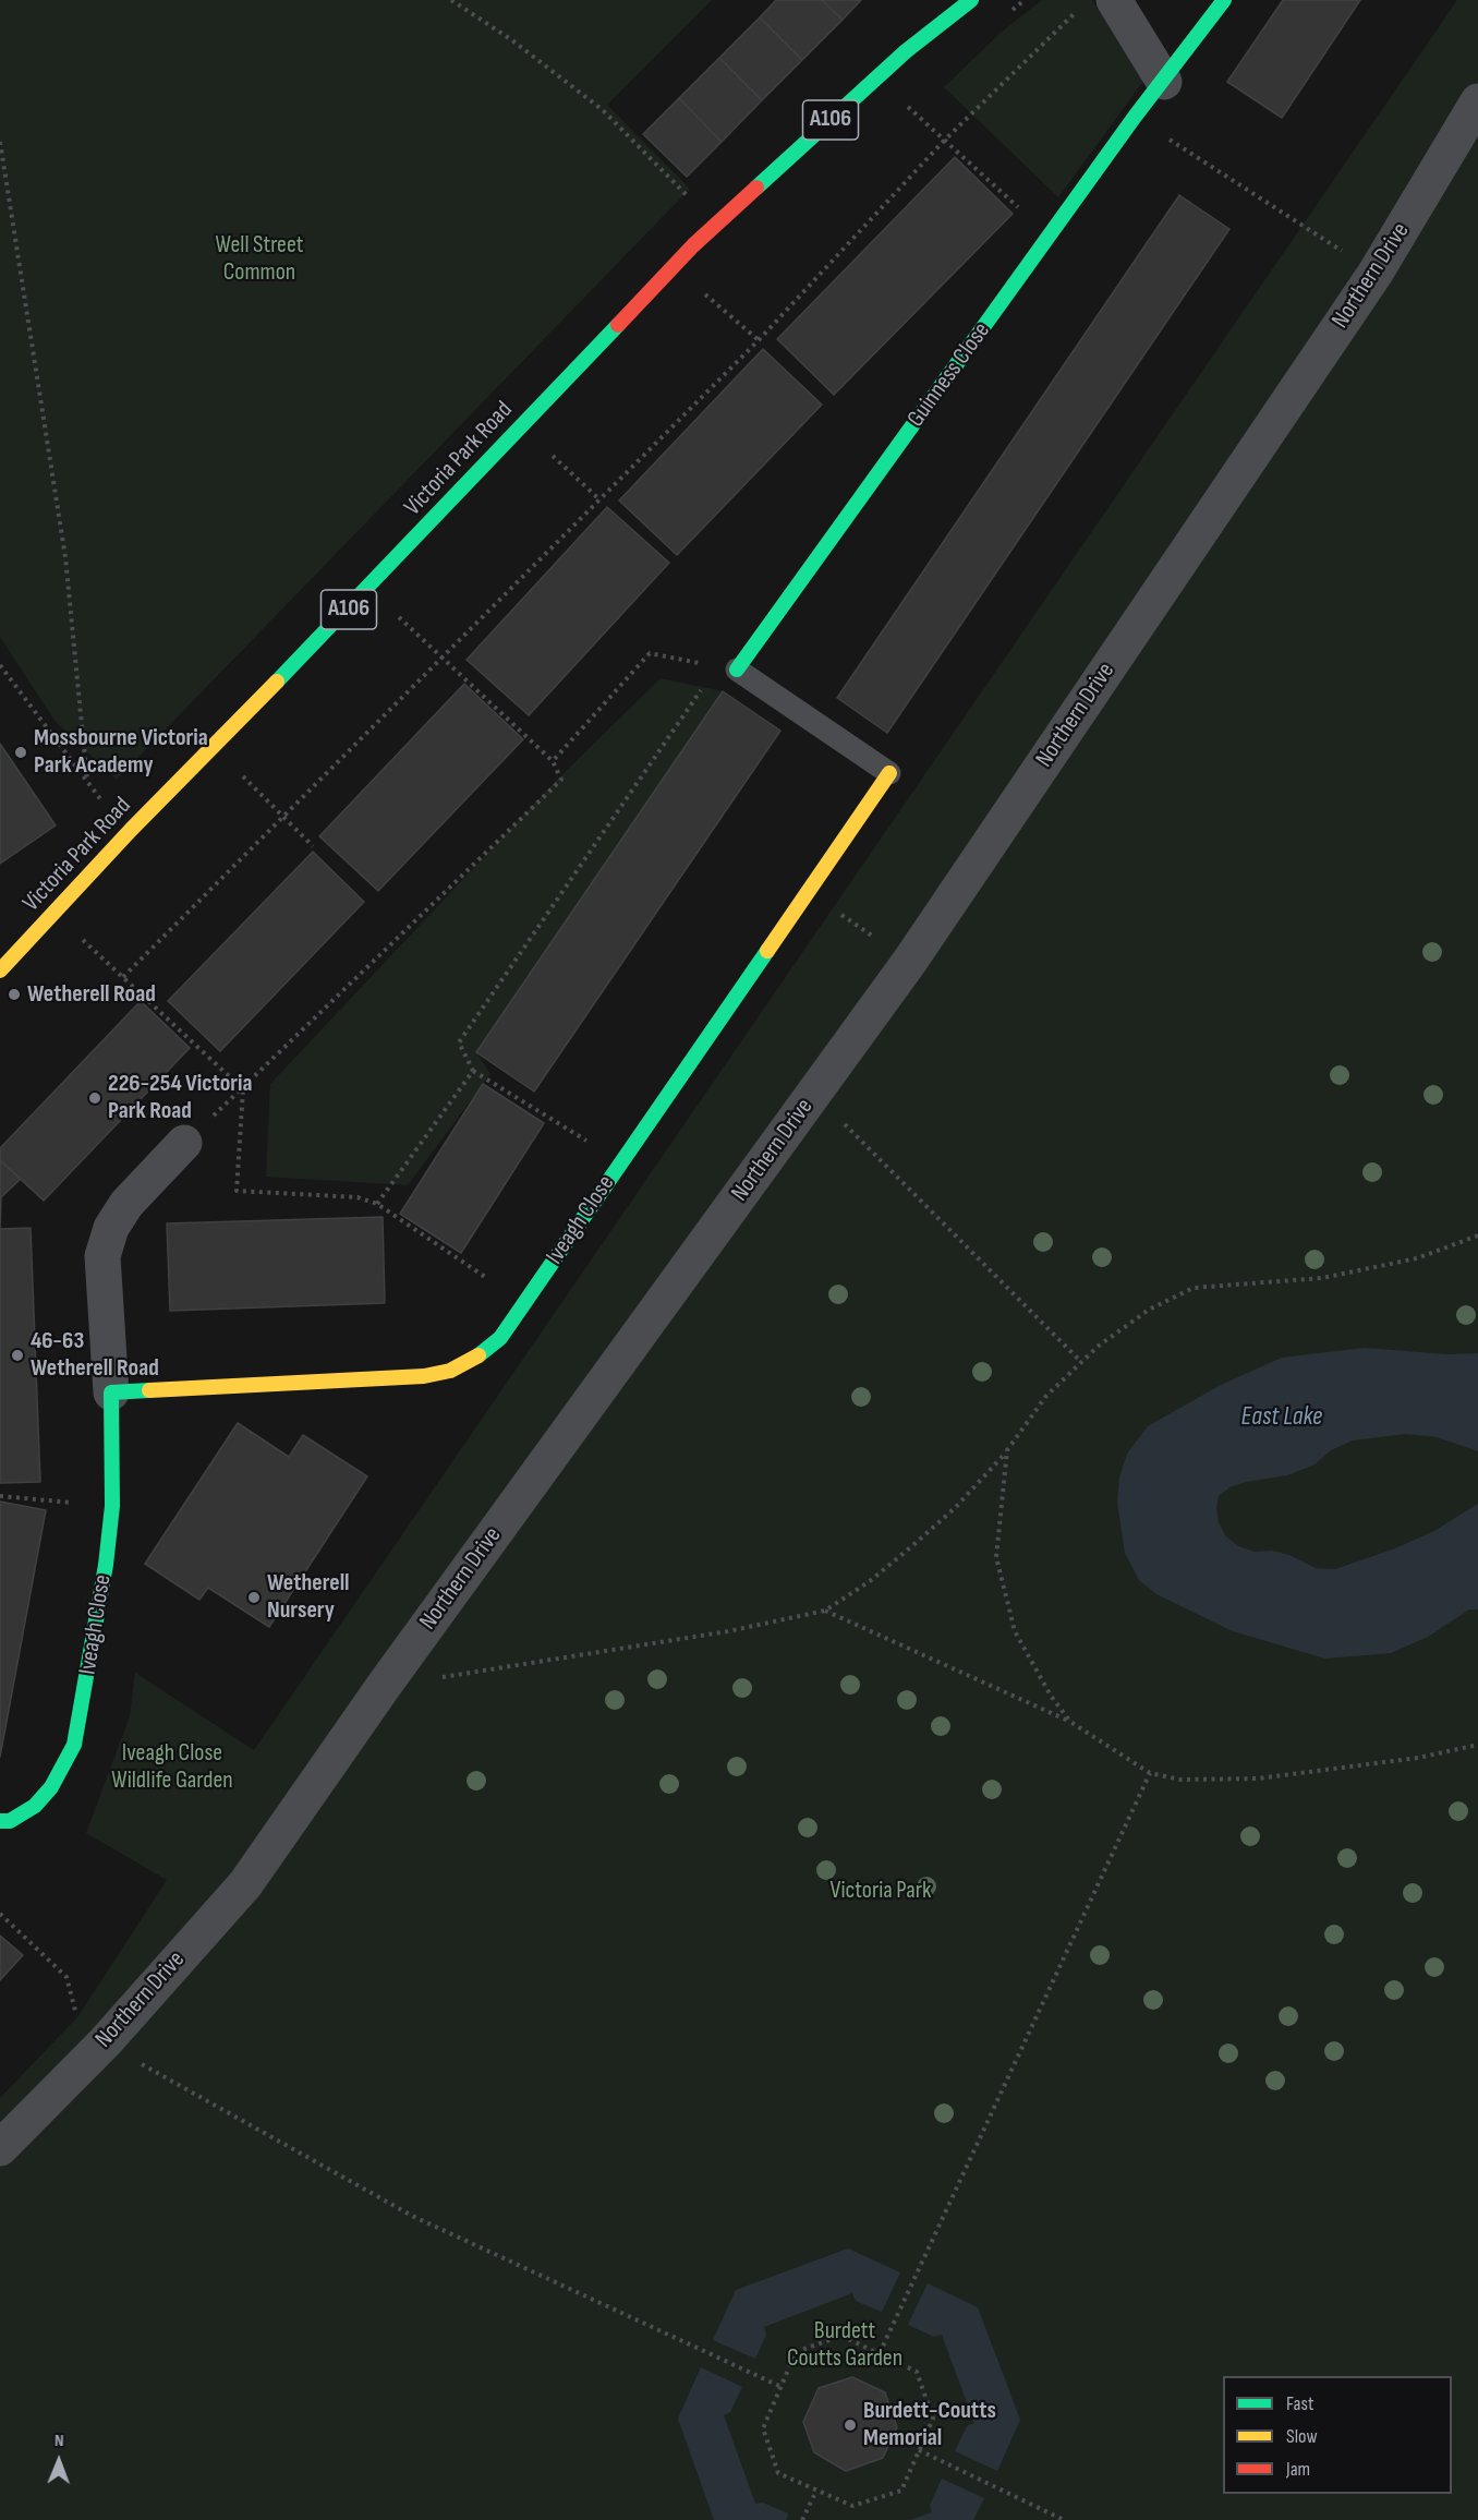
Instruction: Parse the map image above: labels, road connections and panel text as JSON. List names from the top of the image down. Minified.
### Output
{"streets":{"street":["A106","Northern Drive","Guinness Close","Victoria Park Road","Iveagh Close"]},"water":["East Lake"],"parks":["Well Street Common","Iveagh Close Wildlife Garden","Victoria Park","Burdett Coutts Garden"],"places":["Mossbourne Victoria Park Academy","Wetherell Road","226-254 Victoria Park Road","46-63 Wetherell Road","Wetherell Nursery","Burdett-Coutts Memorial"],"legend":["Fast","Slow","Jam"],"north":"top"}
